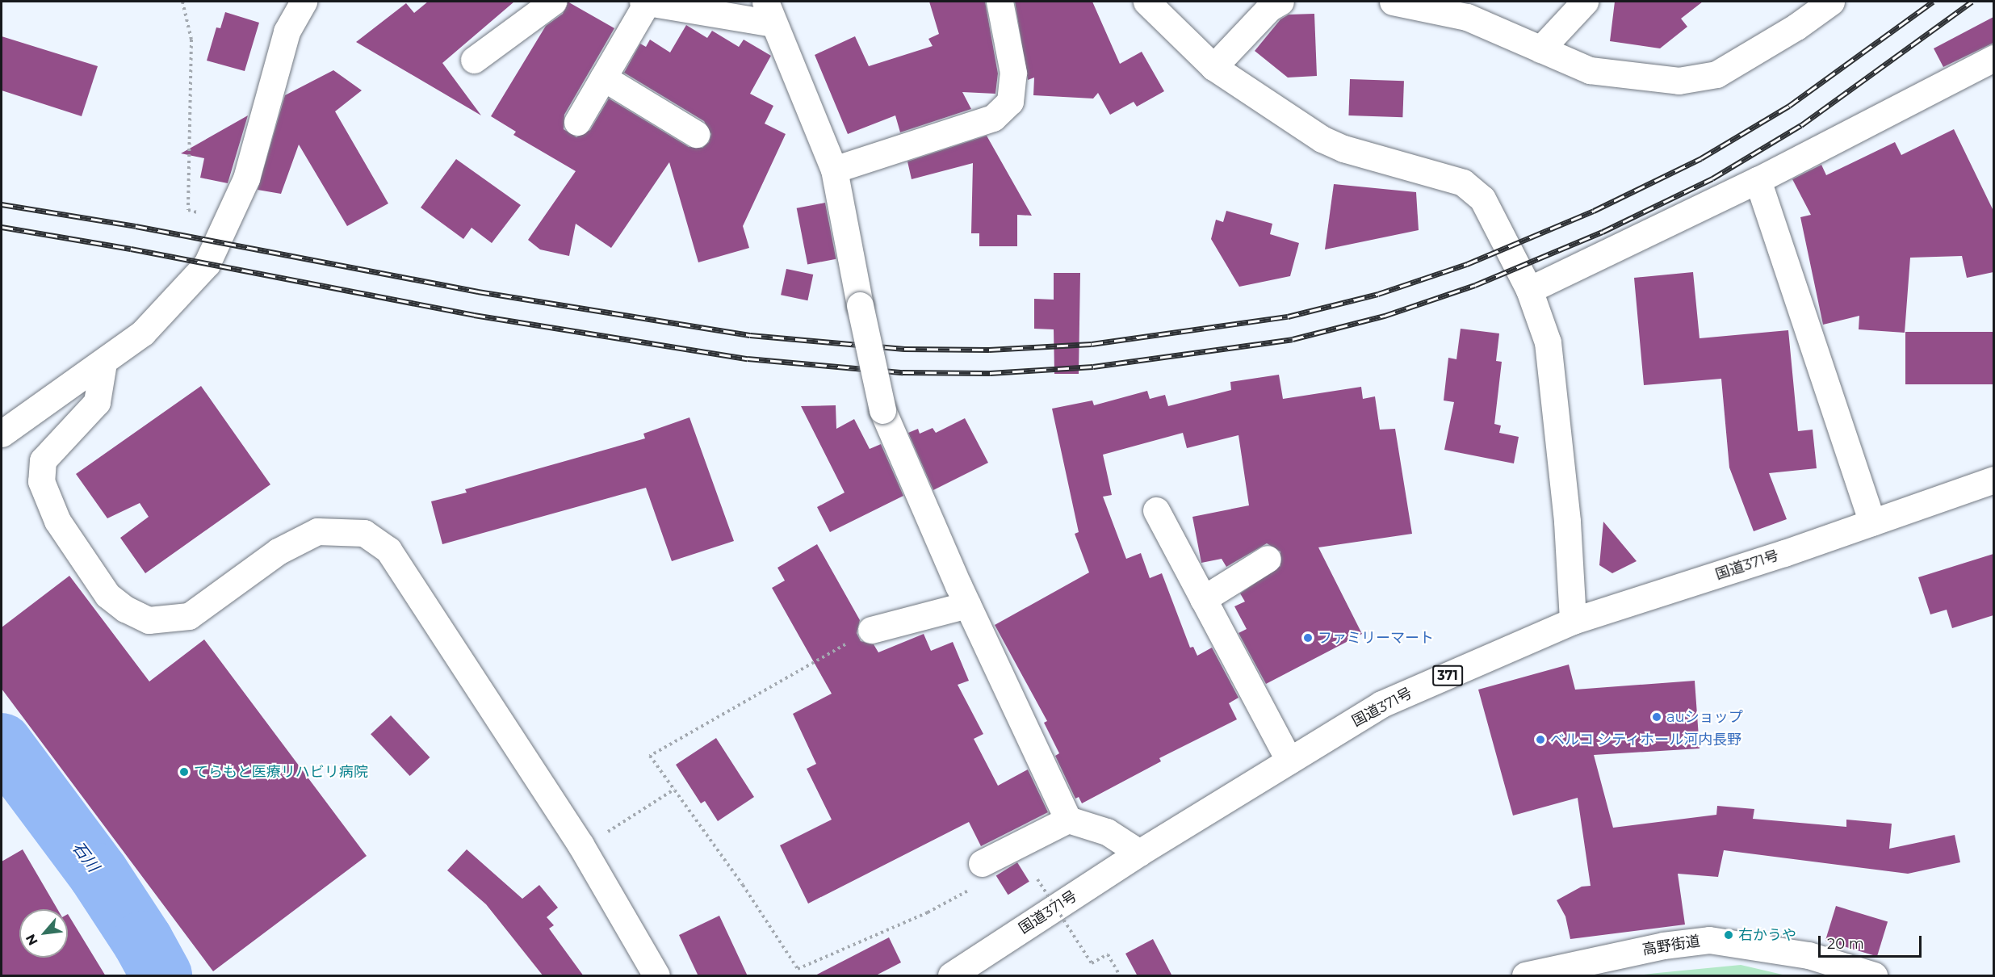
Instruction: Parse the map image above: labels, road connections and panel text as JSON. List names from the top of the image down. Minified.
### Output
{"streets":{"main road":["国道371号","371","高野街道"]},"water":["石川"],"places":["ファミリーマート","auショップ","ベルコ シティホール河内長野","てらもと医療リハビリ病院","右かうや"],"scale_bar":"20 m","north":"bottom left"}
